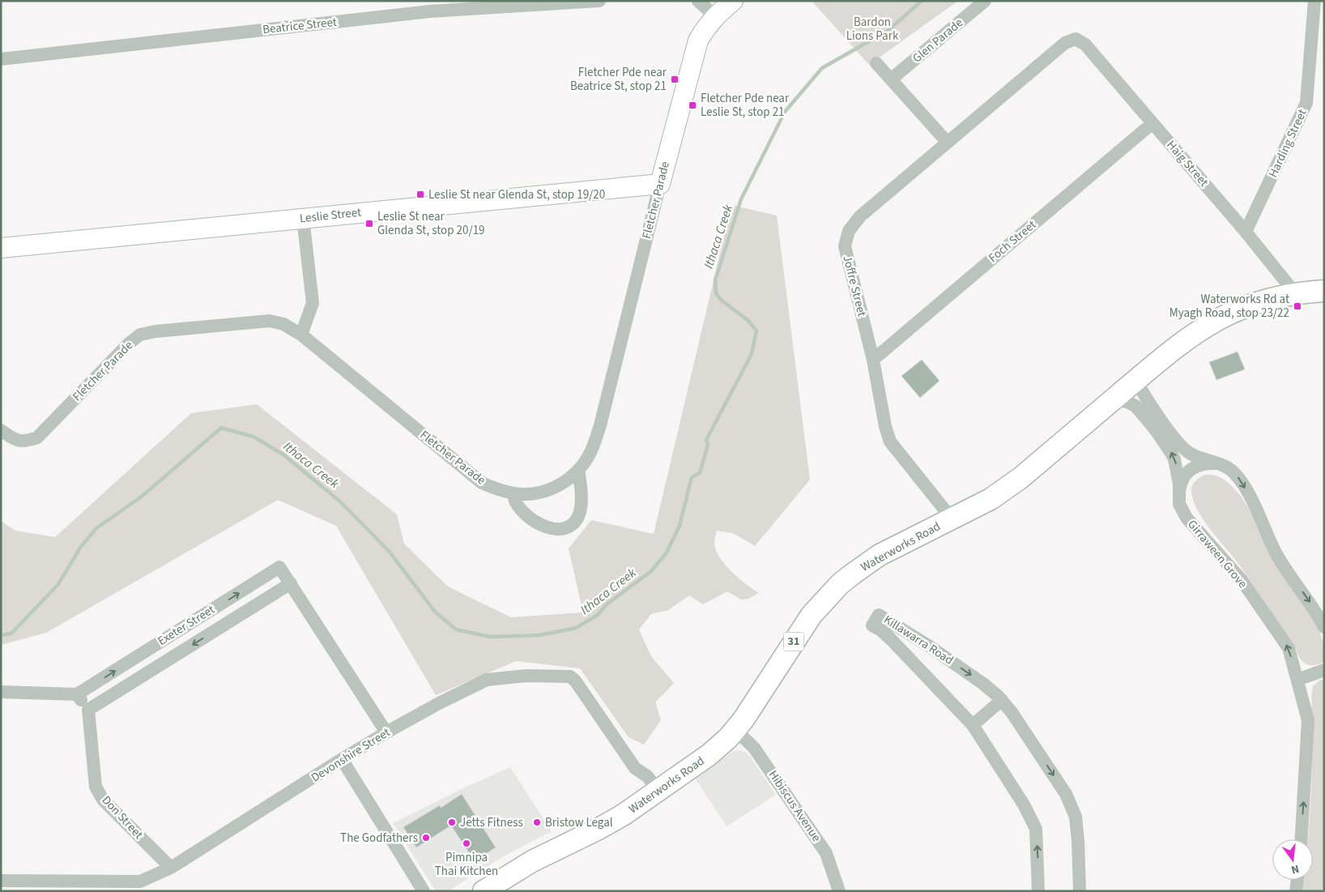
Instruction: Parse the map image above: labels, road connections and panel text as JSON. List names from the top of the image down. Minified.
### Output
{"streets":{"main road":["Waterworks Road","31"],"street":["Beatrice Street","Glen Parade","Harding Street","Haig Street","Fletcher Parade","Leslie Street","Foch Street","Joffre Street","Girraween Grove","Exeter Street","Killawarra Road","Devonshire Street","Hibiscus Avenue","Don Street"]},"crossings":[["Harding Street","Haig Street"],["Haig Street","Foch Street"],["Haig Street","Joffre Street"],["Haig Street","Waterworks Road"],["Fletcher Parade","Leslie Street"],["Foch Street","Joffre Street"],["Joffre Street","Waterworks Road"],["Waterworks Road","Girraween Grove"],["Waterworks Road","Devonshire Street"],["Waterworks Road","Hibiscus Avenue"],["Exeter Street","Devonshire Street"],["Exeter Street","Don Street"],["Devonshire Street","Don Street"]],"water":["Ithaca Creek"],"parks":["Bardon Lions Park"],"places":{"transit":["Fletcher Pde near Beatrice St, stop 21","Fletcher Pde near Leslie St, stop 21","Leslie St near Glenda St, stop 19/20","Leslie St near Glenda St, stop 20/19","Waterworks Rd at Myagh Road, stop 23/22"],"other":["Jetts Fitness","Bristow Legal","The Godfathers","Pimnipa Thai Kitchen"]},"north":"bottom"}
